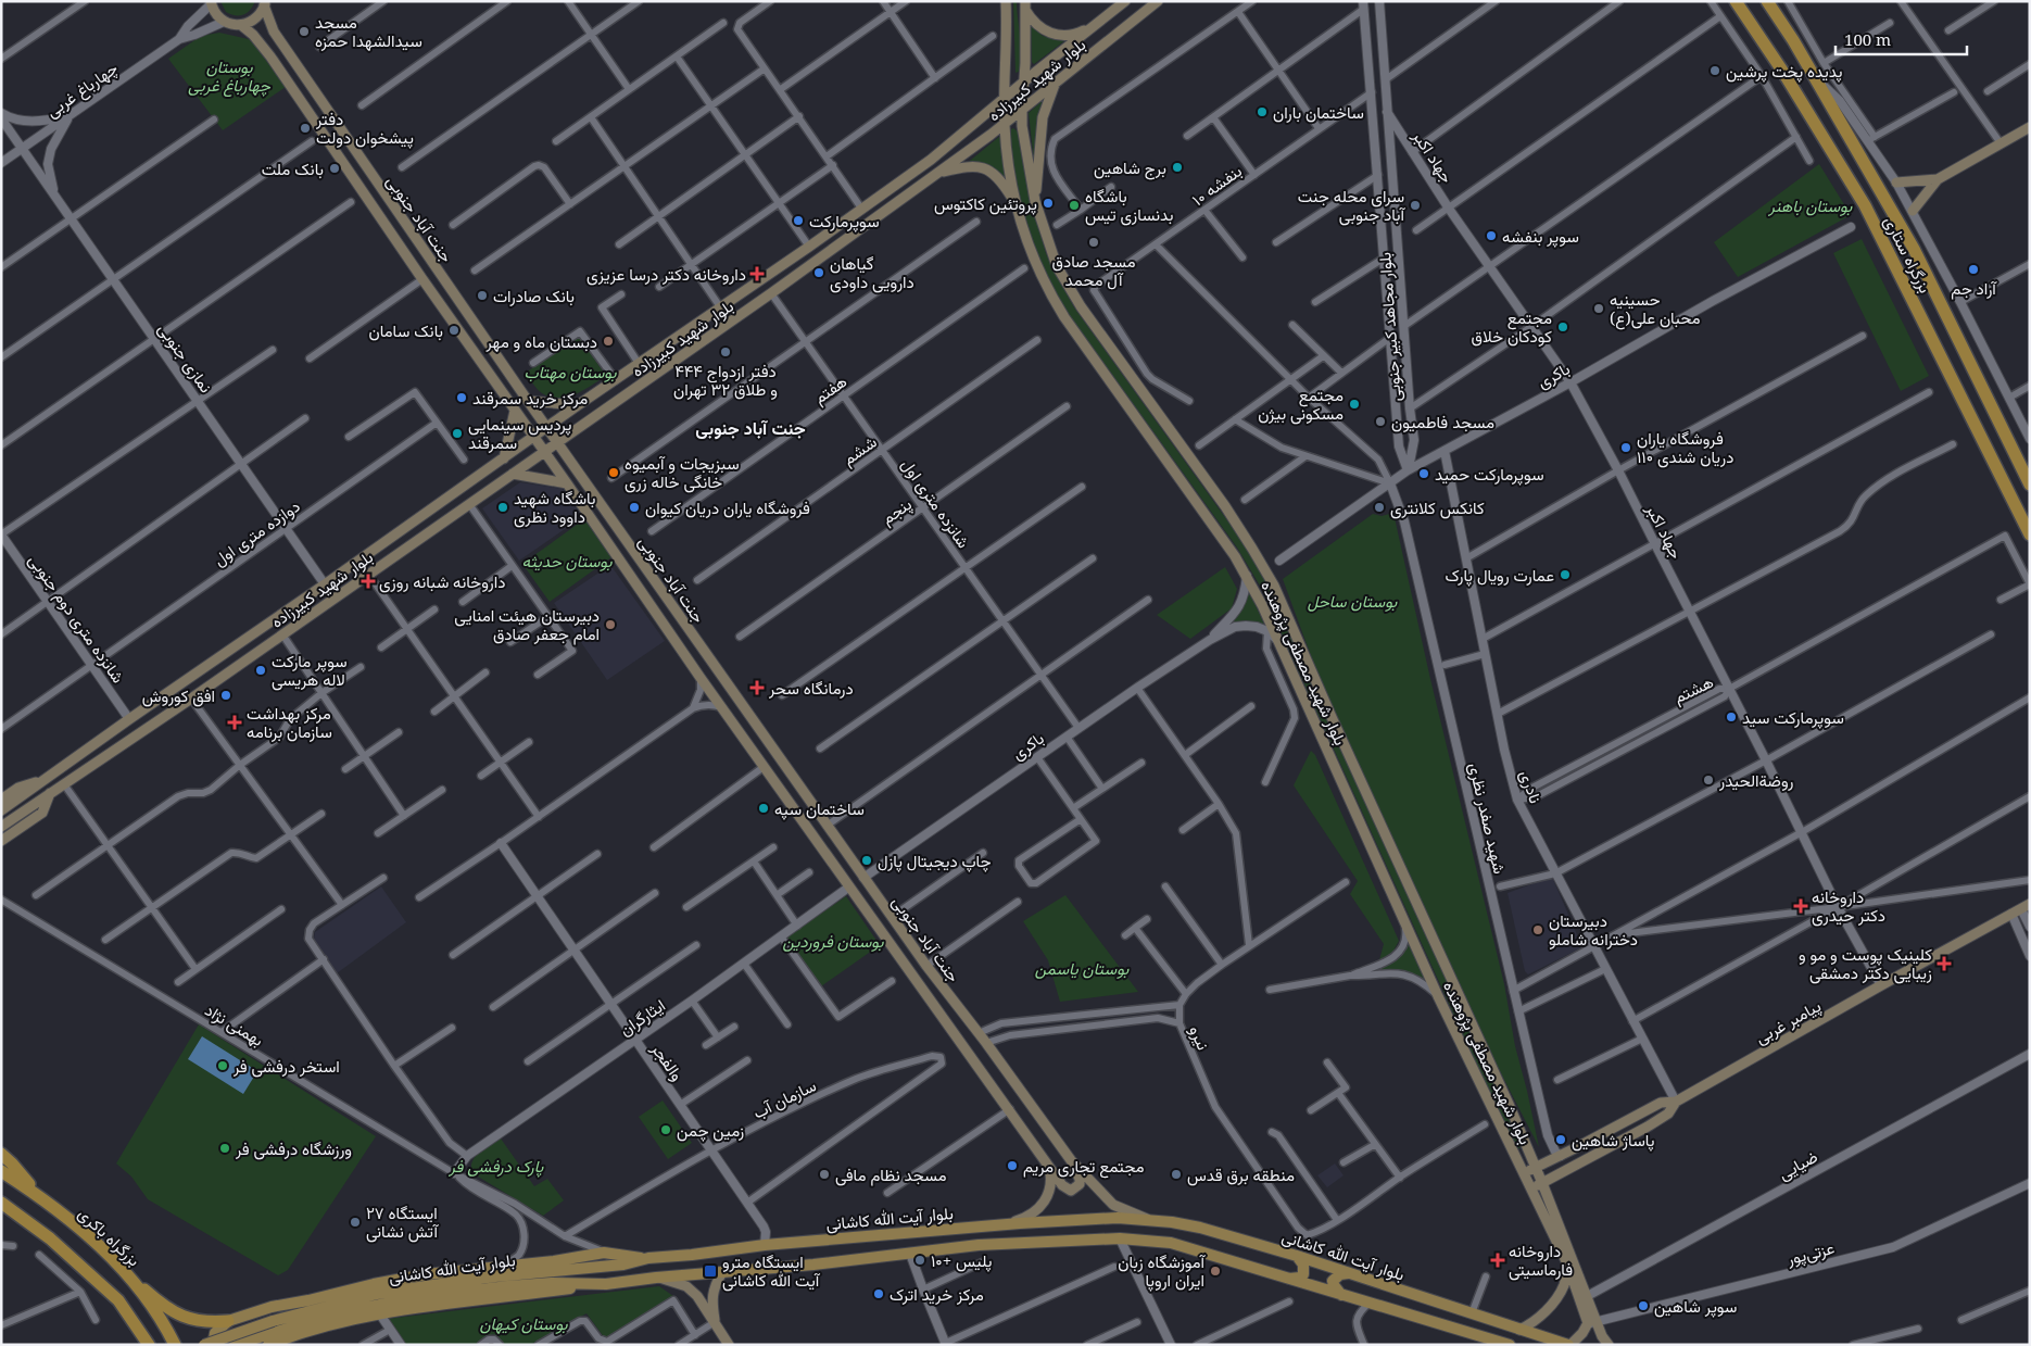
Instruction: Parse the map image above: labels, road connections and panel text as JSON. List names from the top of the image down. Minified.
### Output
{"streets":{"highway":["بزرگراه ستاری","بزرگراه باکری"],"main road":["بلوار شهید کبیرزاده","جنت آباد جنوبی","بلوار شهید مصطفی پژوهنده","پیامبر غربی","بلوار آیت الله کاشانی"],"street":["چهارباغ غربی","جهاد اکبر","بنفشه ۱۰","بلوار مجاهد کبیر جنوبی","نمازی جنوبی","باکری","هفتم","ششم","شانزده متری اول","پنجم","دوازده متری اول","شانزده متری دوم جنوبی","هشتم","نادری","شهید صفدر نظری","ایثارگران","بهمنی نژاد","نیرو","والفجر","سازمان آب","ضیایی","عزتی‌پور"]},"crossings":[["بلوار شهید کبیرزاده","جنت آباد جنوبی"],["بلوار شهید کبیرزاده","نمازی جنوبی"],["بلوار شهید کبیرزاده","شانزده متری اول"],["بلوار شهید کبیرزاده","شانزده متری دوم جنوبی"],["بلوار شهید کبیرزاده","بلوار شهید مصطفی پژوهنده"],["چهارباغ غربی","نمازی جنوبی"],["جهاد اکبر","بلوار مجاهد کبیر جنوبی"],["جهاد اکبر","باکری"],["جهاد اکبر","هشتم"],["جهاد اکبر","پیامبر غربی"],["بنفشه ۱۰","بلوار مجاهد کبیر جنوبی"],["جنت آباد جنوبی","باکری"],["جنت آباد جنوبی","ایثارگران"],["جنت آباد جنوبی","نیرو"],["بلوار مجاهد کبیر جنوبی","باکری"],["نمازی جنوبی","دوازده متری اول"],["باکری","شانزده متری اول"],["باکری","بلوار شهید مصطفی پژوهنده"],["باکری","نادری"],["باکری","شهید صفدر نظری"],["هفتم","شانزده متری اول"],["ششم","شانزده متری اول"],["شانزده متری اول","پنجم"],["دوازده متری اول","شانزده متری دوم جنوبی"],["بلوار شهید مصطفی پژوهنده","پیامبر غربی"],["بلوار شهید مصطفی پژوهنده","ضیایی"],["بلوار شهید مصطفی پژوهنده","عزتی‌پور"],["هشتم","نادری"],["نادری","پیامبر غربی"],["شهید صفدر نظری","پیامبر غربی"],["ایثارگران","بهمنی نژاد"],["ایثارگران","والفجر"],["بهمنی نژاد","سازمان آب"],["والفجر","سازمان آب"],["والفجر","بلوار آیت الله کاشانی"]],"districts":["جنت‌ آباد جنوبی"],"parks":["بوستان چهارباغ غربی","بوستان باهنر","بوستان مهتاب","بوستان حدیثه","بوستان ساحل","بوستان فروردین","بوستان یاسمن","پارک درفشی فر","بوستان کیهان"],"places":{"other":["مسجد سیدالشهدا حمزه","پدیده پخت پرشین","ساختمان باران","دفتر پیشخوان دولت","برج شاهین","بانک ملت","پروتئین کاکتوس","باشگاه بدنسازی تیس","سرای محله جنت آباد جنوبی","سوپرمارکت","سوپر بنفشه","مسجد صادق آل محمد","آراد جم","گیاهان دارویی داودی","بانک صادرات","حسینیه محبان علی(ع)","مجتمع کودکان خلاق","بانک سامان","دبستان ماه و مهر","دفتر ازدواج ۴۴۴ و طلاق ۳۲ تهران","مرکز خرید سمرقند","مجتمع مسکونی بیژن","مسجد فاطمیون","پردیس سینمایی سمرقند","فروشگاه یاران دریان شندی ۱۱۰","سبزیجات و آبمیوه خانگی خاله زری","سوپرمارکت حمید","باشگاه شهید داوود نظری","فروشگاه یاران دریان کیوان","کانکس کلانتری","عمارت رویال پارک","دبیرستان هیئت امنایی امام جعفر صادق","سوپر مارکت لاله هریسی","افق کوروش","سوپرمارکت سید","روضةالحیدر","ساختمان سپه","چاپ دیجیتال پازل","دبیرستان دخترانه شاملو","استخر درفشی فر","زمین چمن","پاساژ شاهین","ورزشگاه درفشی فر","مجتمع تجاری مریم","مسجد نظام مافی","منطقه برق قدس","ایستگاه ۲۷ آتش نشانی","پلیس +۱۰","آموزشگاه زبان ایران اروپا","مرکز خرید اترک","سوپر شاهین"],"health":["داروخانه دکتر درسا عزیزی","داروخانه شبانه روزی","درمانگاه سحر","مرکز بهداشت سازمان برنامه","داروخانه دکتر حیدری","کلینیک پوست و مو و زیبایی دکتر دمشقی","داروخانه فارماسیتی"],"transit":["ایستگاه مترو آیت الله کاشانی"]},"scale_bar":"100 m"}
